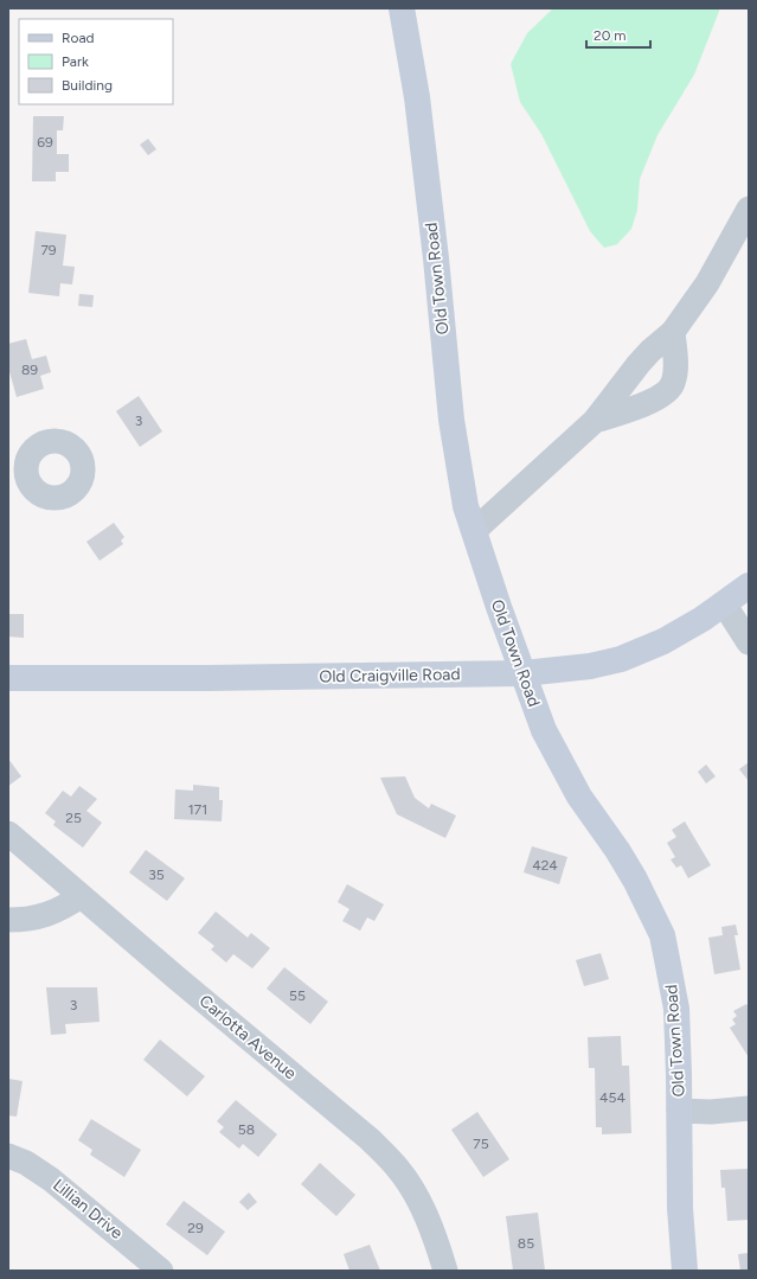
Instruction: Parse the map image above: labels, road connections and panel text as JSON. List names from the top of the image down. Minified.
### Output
{"streets":{"street":["Old Town Road","Old Craigville Road","Carlotta Avenue","Lillian Drive"]},"crossings":[["Old Town Road","Old Craigville Road"]],"house_numbers":["69","79","89","3","171","25","424","35","55","3","454","58","75","29","85"],"legend":["Road","Park","Building"],"scale_bar":"20 m"}
